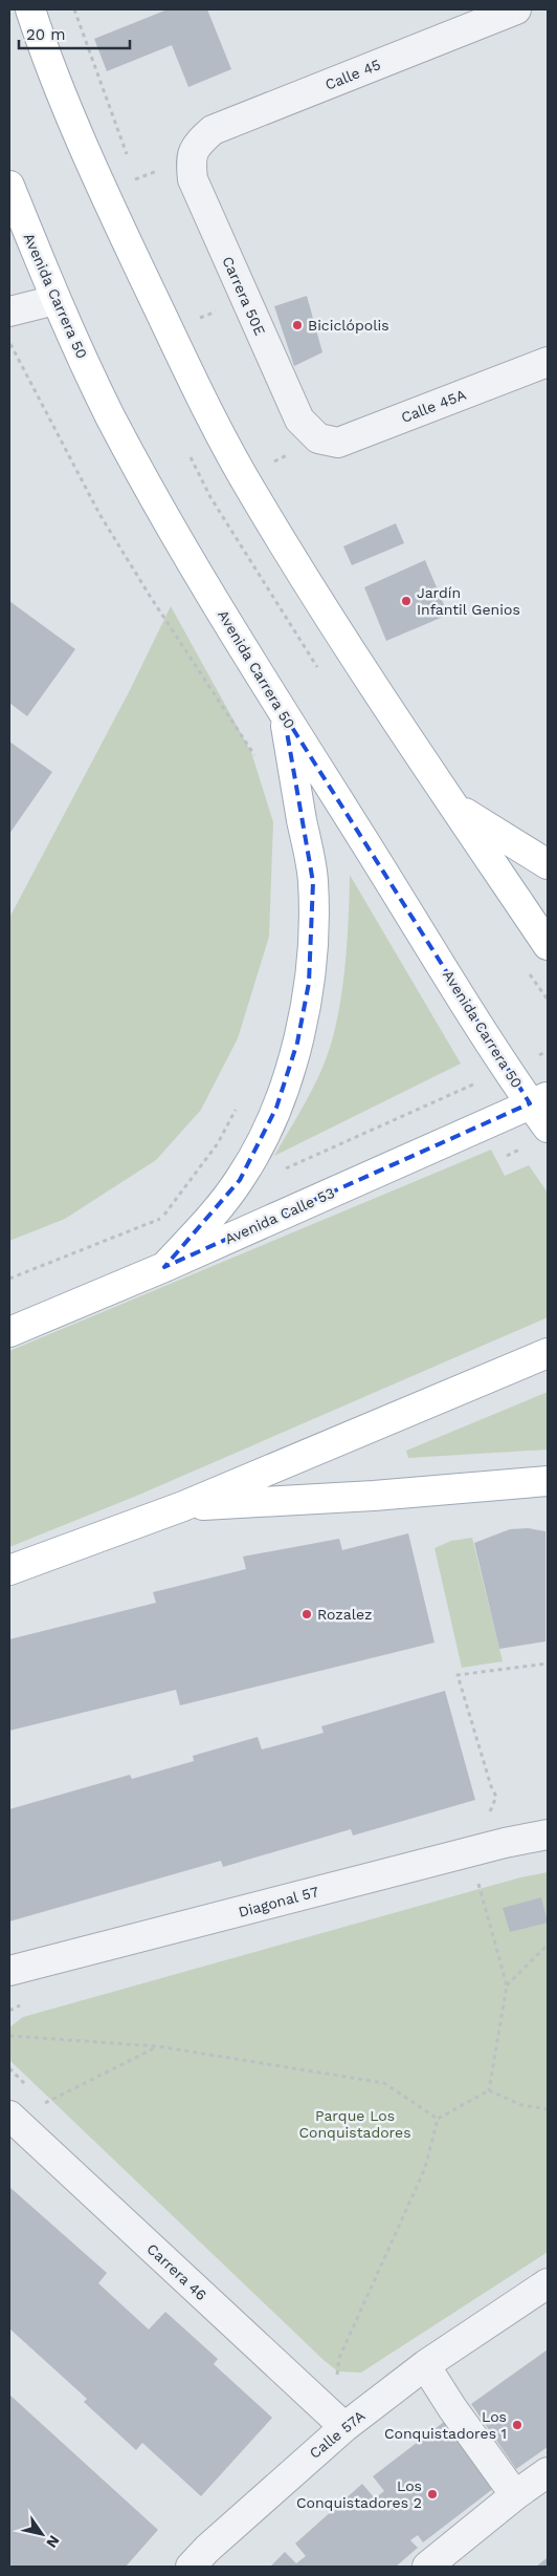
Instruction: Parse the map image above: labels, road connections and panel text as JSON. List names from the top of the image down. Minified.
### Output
{"streets":{"main road":["Avenida Carrera 50","Avenida Calle 53"],"street":["Calle 45","Carrera 50E","Calle 45A","Diagonal 57","Carrera 46","Calle 57A"]},"crossings":[["Calle 45","Carrera 50E"],["Avenida Carrera 50","Avenida Calle 53"],["Carrera 50E","Calle 45A"],["Carrera 46","Calle 57A"]],"parks":["Parque Los Conquistadores"],"places":["Biciclópolis","Jardín Infantil Genios","Rozalez","Los Conquistadores 1","Los Conquistadores 2"],"scale_bar":"20 m","north":"bottom right"}
